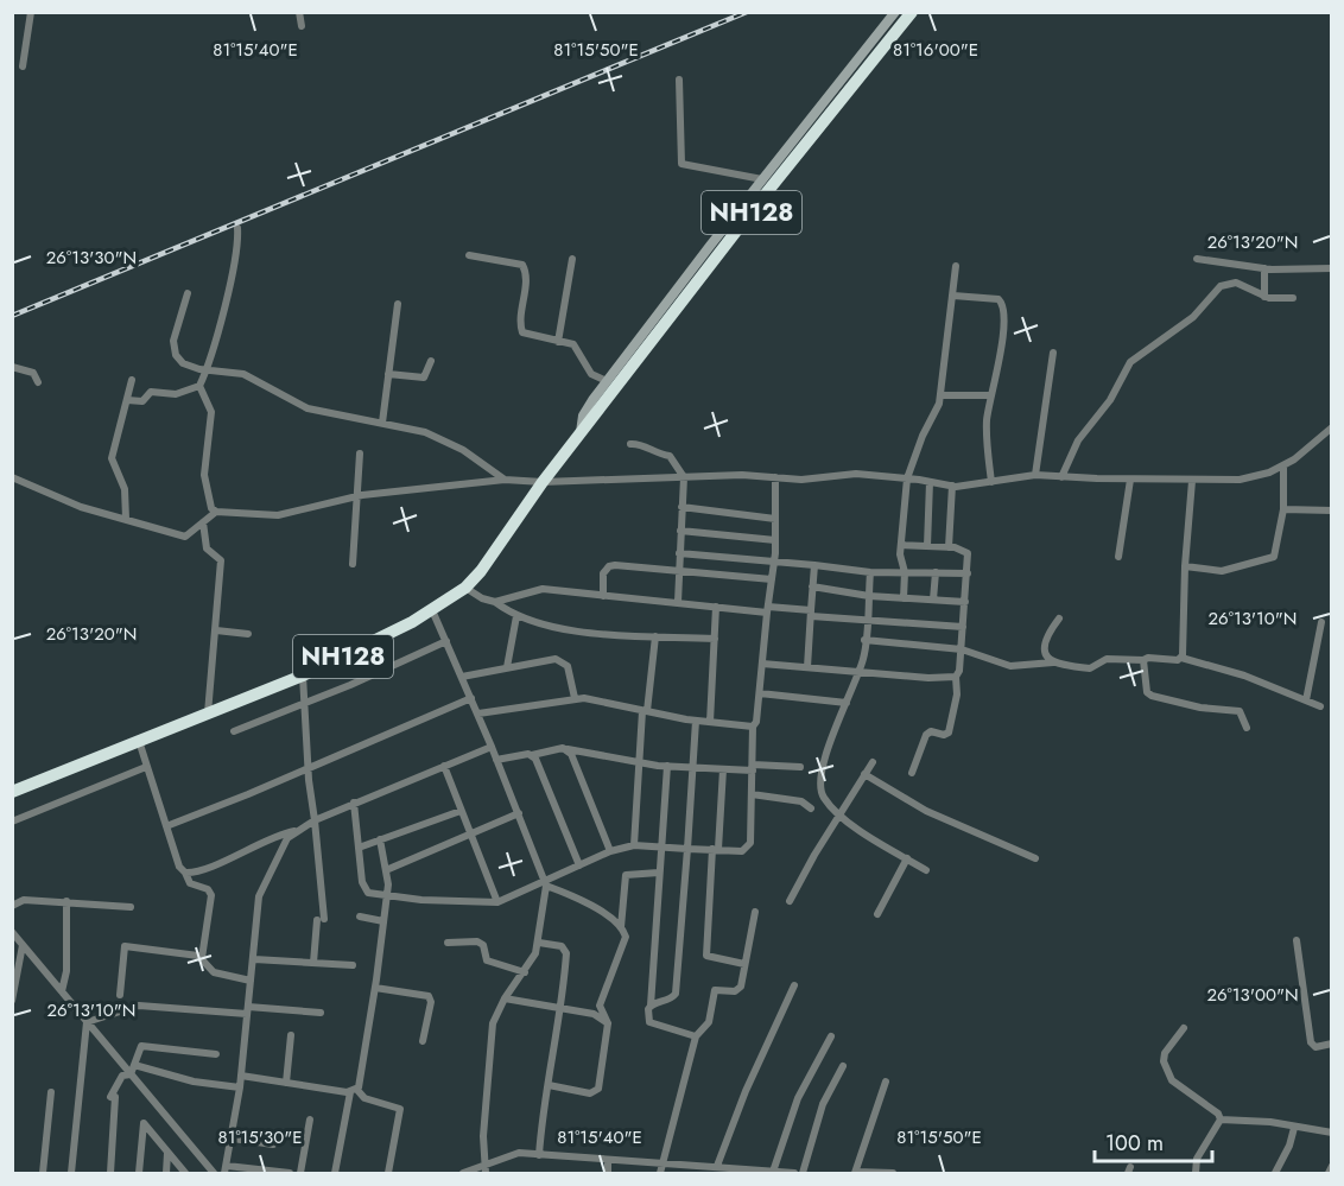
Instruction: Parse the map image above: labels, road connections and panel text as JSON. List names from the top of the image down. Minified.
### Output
{"streets":{"highway":["NH128"]},"scale_bar":"100 m","coordinates":["81°15'40\"E","81°15'50\"E","81°16'00\"E","26°13'20\"N","26°13'30\"N","26°13'10\"N","26°13'00\"N","81°15'30\"E"]}
